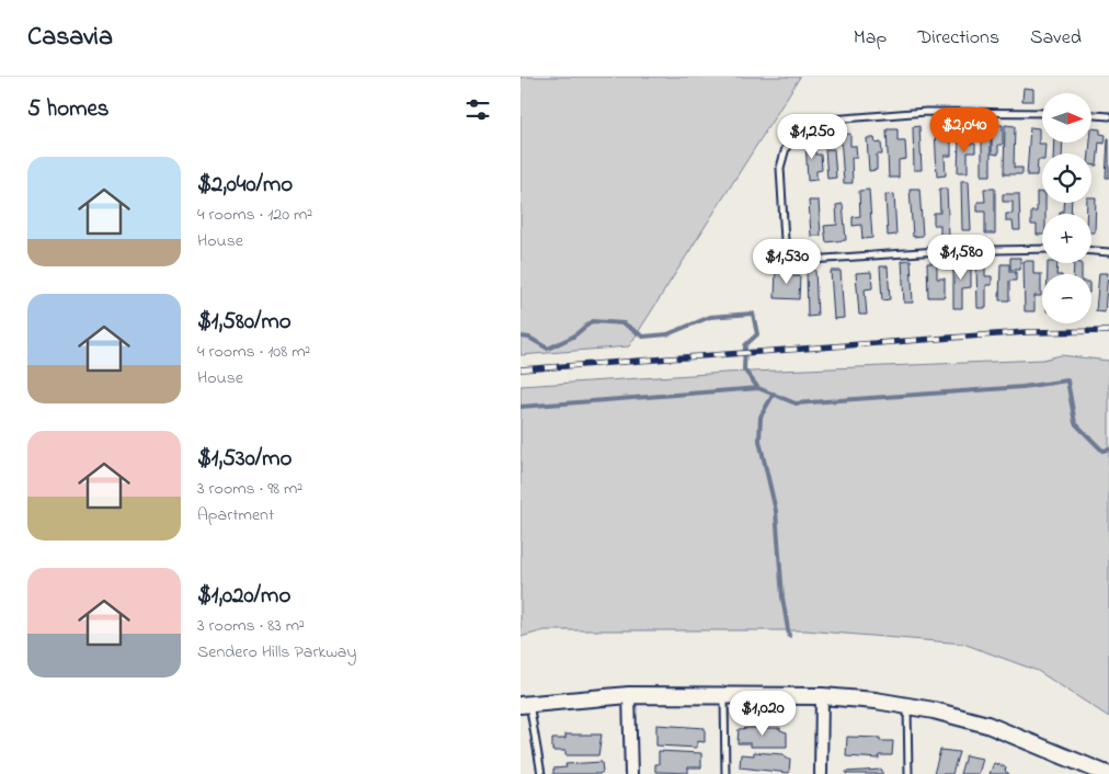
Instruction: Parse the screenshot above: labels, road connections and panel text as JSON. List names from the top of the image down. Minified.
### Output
{"north":"right","page":{"header":"Casavia","nav":["Map","Directions","Saved"],"heading":"5 homes","map_buttons":["+","−"],"price":["$2,040","$1,250","$1,580","$1,530","$1,020"],"list":[{"name":"$2,040/mo","note":"4 rooms · 120 m² · House"},{"name":"$1,580/mo","note":"4 rooms · 108 m² · House"},{"name":"$1,530/mo","note":"3 rooms · 98 m² · Apartment"},{"name":"$1,020/mo","note":"3 rooms · 83 m² · Sendero Hills Parkway"}]}}
